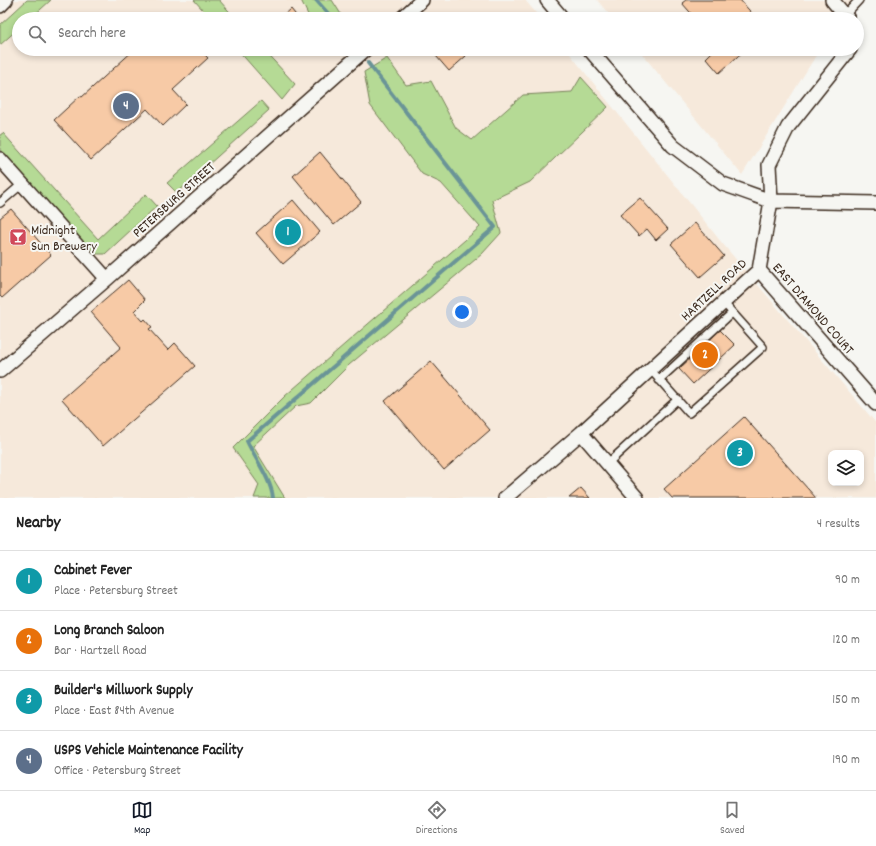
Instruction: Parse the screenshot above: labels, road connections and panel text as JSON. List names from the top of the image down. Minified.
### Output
{"streets":{"street":["PETERSBURG STREET","HARTZELL ROAD","EAST DIAMOND COURT"]},"crossings":[["HARTZELL ROAD","EAST DIAMOND COURT"]],"places":{"bar":["Midnight Sun Brewery"]},"page":{"search":"Search here","pins":["4","1","2","3"],"heading":["Nearby","4 results"],"list":[{"mark":"1","name":"Cabinet Fever","note":"Place · Petersburg Street","value":"90 m"},{"mark":"2","name":"Long Branch Saloon","note":"Bar · Hartzell Road","value":"120 m"},{"mark":"3","name":"Builder's Millwork Supply","note":"Place · East 84th Avenue","value":"150 m"},{"mark":"4","name":"USPS Vehicle Maintenance Facility","note":"Office · Petersburg Street","value":"190 m"}],"nav":["Map","Directions","Saved"]}}
